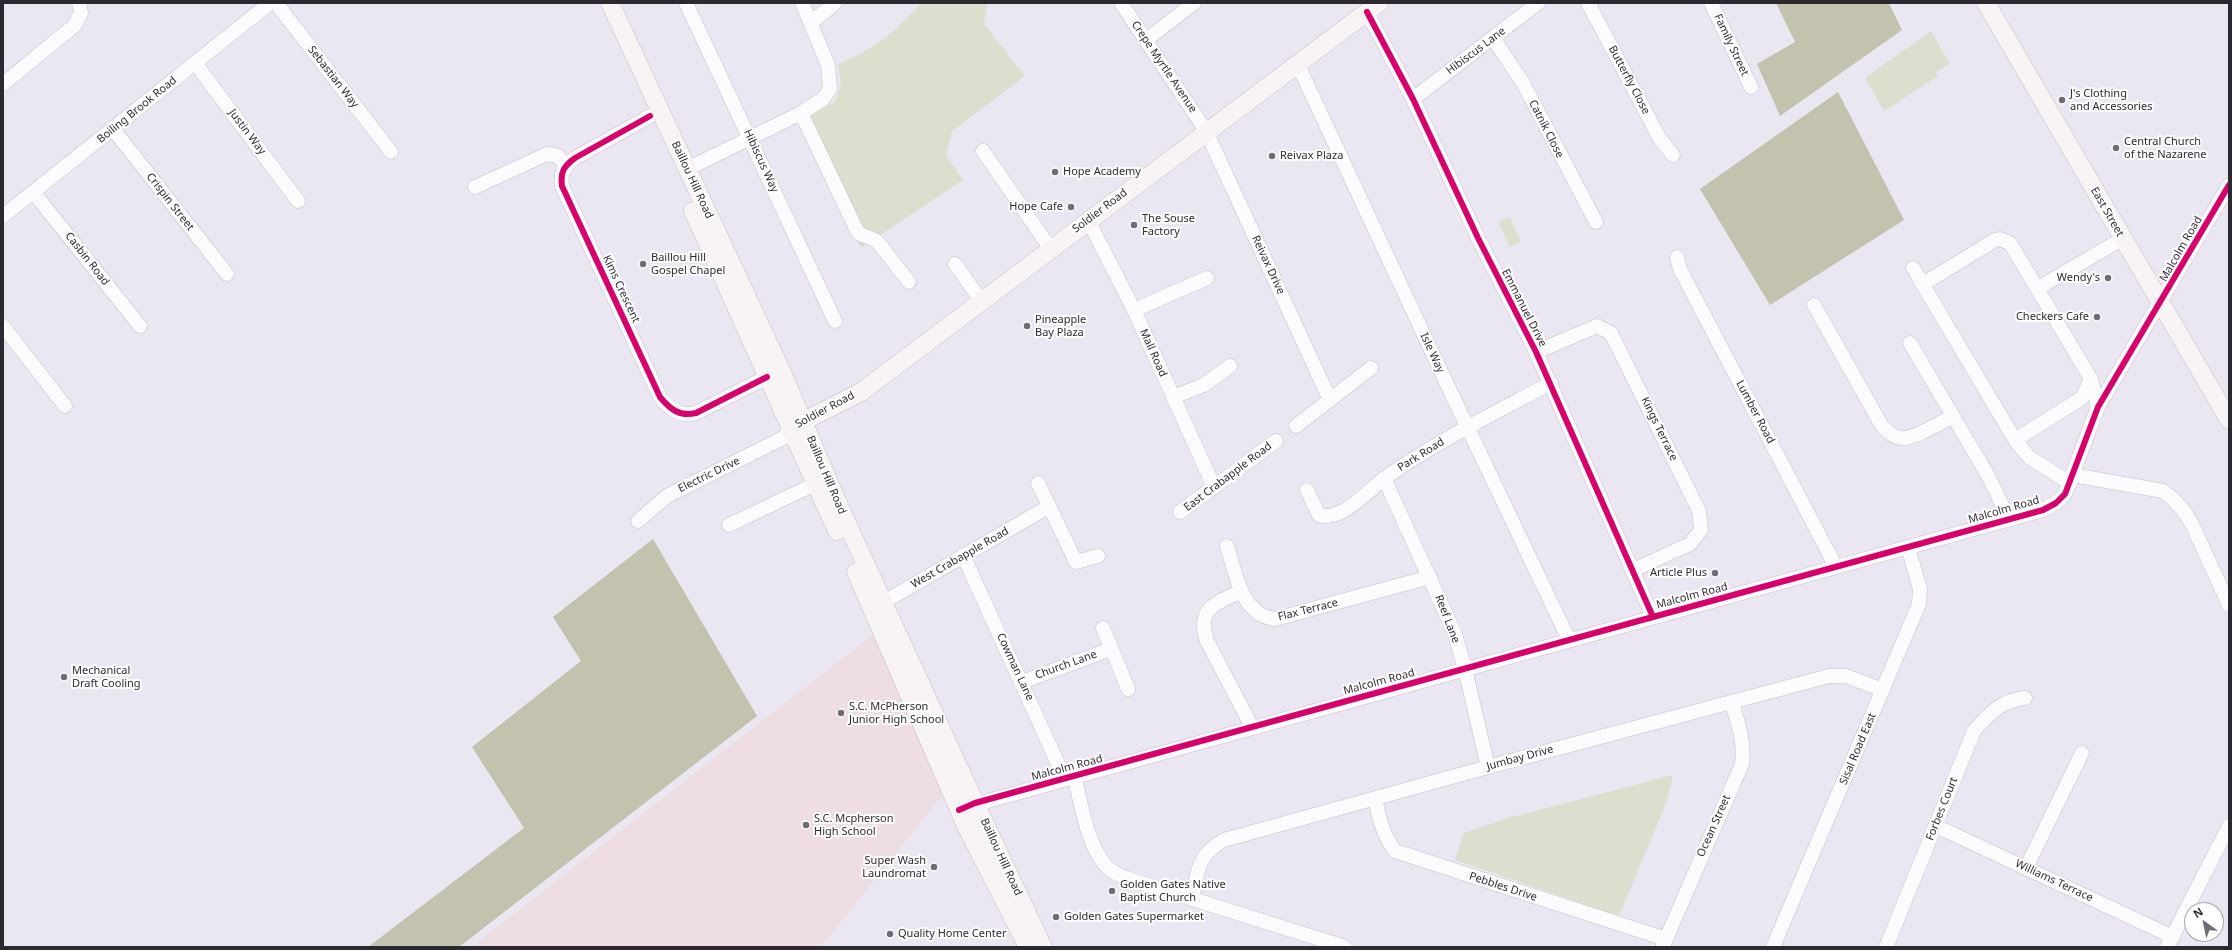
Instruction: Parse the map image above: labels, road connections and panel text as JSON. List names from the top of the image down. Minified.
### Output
{"streets":{"main road":["Baillou Hill Road","Soldier Road","East Street"],"street":["Family Street","Hibiscus Lane","Crepe Myrtle Avenue","Sebastian Way","Butterfly Close","Boiling Brook Road","Catnik Close","Justin Way","Hibiscus Way","Crispin Street","Malcolm Road","Casbin Road","Reivax Drive","Kims Crescent","Emmanuel Drive","Mall Road","Isle Way","Lumber Road","Kings Terrace","Park Road","Electric Drive","East Crabapple Road","West Crabapple Road","Flax Terrace","Reef Lane","Church Lane","Cowman Lane","Sisal Road East","Jumbay Drive","Forbes Court","Ocean Street","Williams Terrace","Pebbles Drive"]},"crossings":[["Hibiscus Lane","Catnik Close"],["Hibiscus Lane","Emmanuel Drive"],["Crepe Myrtle Avenue","Soldier Road"],["Crepe Myrtle Avenue","Reivax Drive"],["Boiling Brook Road","Justin Way"],["Boiling Brook Road","Crispin Street"],["Boiling Brook Road","Casbin Road"],["Baillou Hill Road","Soldier Road"],["Baillou Hill Road","Malcolm Road"],["Baillou Hill Road","Kims Crescent"],["Baillou Hill Road","Electric Drive"],["Baillou Hill Road","West Crabapple Road"],["Soldier Road","Reivax Drive"],["Soldier Road","Emmanuel Drive"],["Soldier Road","Mall Road"],["Soldier Road","Isle Way"],["Soldier Road","Electric Drive"],["East Street","Malcolm Road"],["Malcolm Road","Emmanuel Drive"],["Malcolm Road","Isle Way"],["Malcolm Road","Lumber Road"],["Malcolm Road","Reef Lane"],["Malcolm Road","Cowman Lane"],["Malcolm Road","Sisal Road East"],["Emmanuel Drive","Kings Terrace"],["Emmanuel Drive","Park Road"],["Mall Road","East Crabapple Road"],["Isle Way","Park Road"],["Park Road","Reef Lane"],["West Crabapple Road","Cowman Lane"],["Flax Terrace","Reef Lane"],["Reef Lane","Jumbay Drive"],["Church Lane","Cowman Lane"],["Cowman Lane","Jumbay Drive"],["Sisal Road East","Jumbay Drive"],["Jumbay Drive","Ocean Street"],["Jumbay Drive","Pebbles Drive"],["Forbes Court","Williams Terrace"],["Ocean Street","Pebbles Drive"]],"places":["J's Clothing and Accessories","Central Church of the Nazarene","Reivax Plaza","Hope Academy","Hope Cafe","The Souse Factory","Baillou Hill Gospel Chapel","Wendy's","Checkers Cafe","Pineapple Bay Plaza","Article Plus","Mechanical Draft Cooling","S.C. McPherson Junior High School","S.C. Mcpherson High School","Super Wash Laundromat","Golden Gates Native Baptist Church","Golden Gates Supermarket","Quality Home Center"],"north":"top left"}
